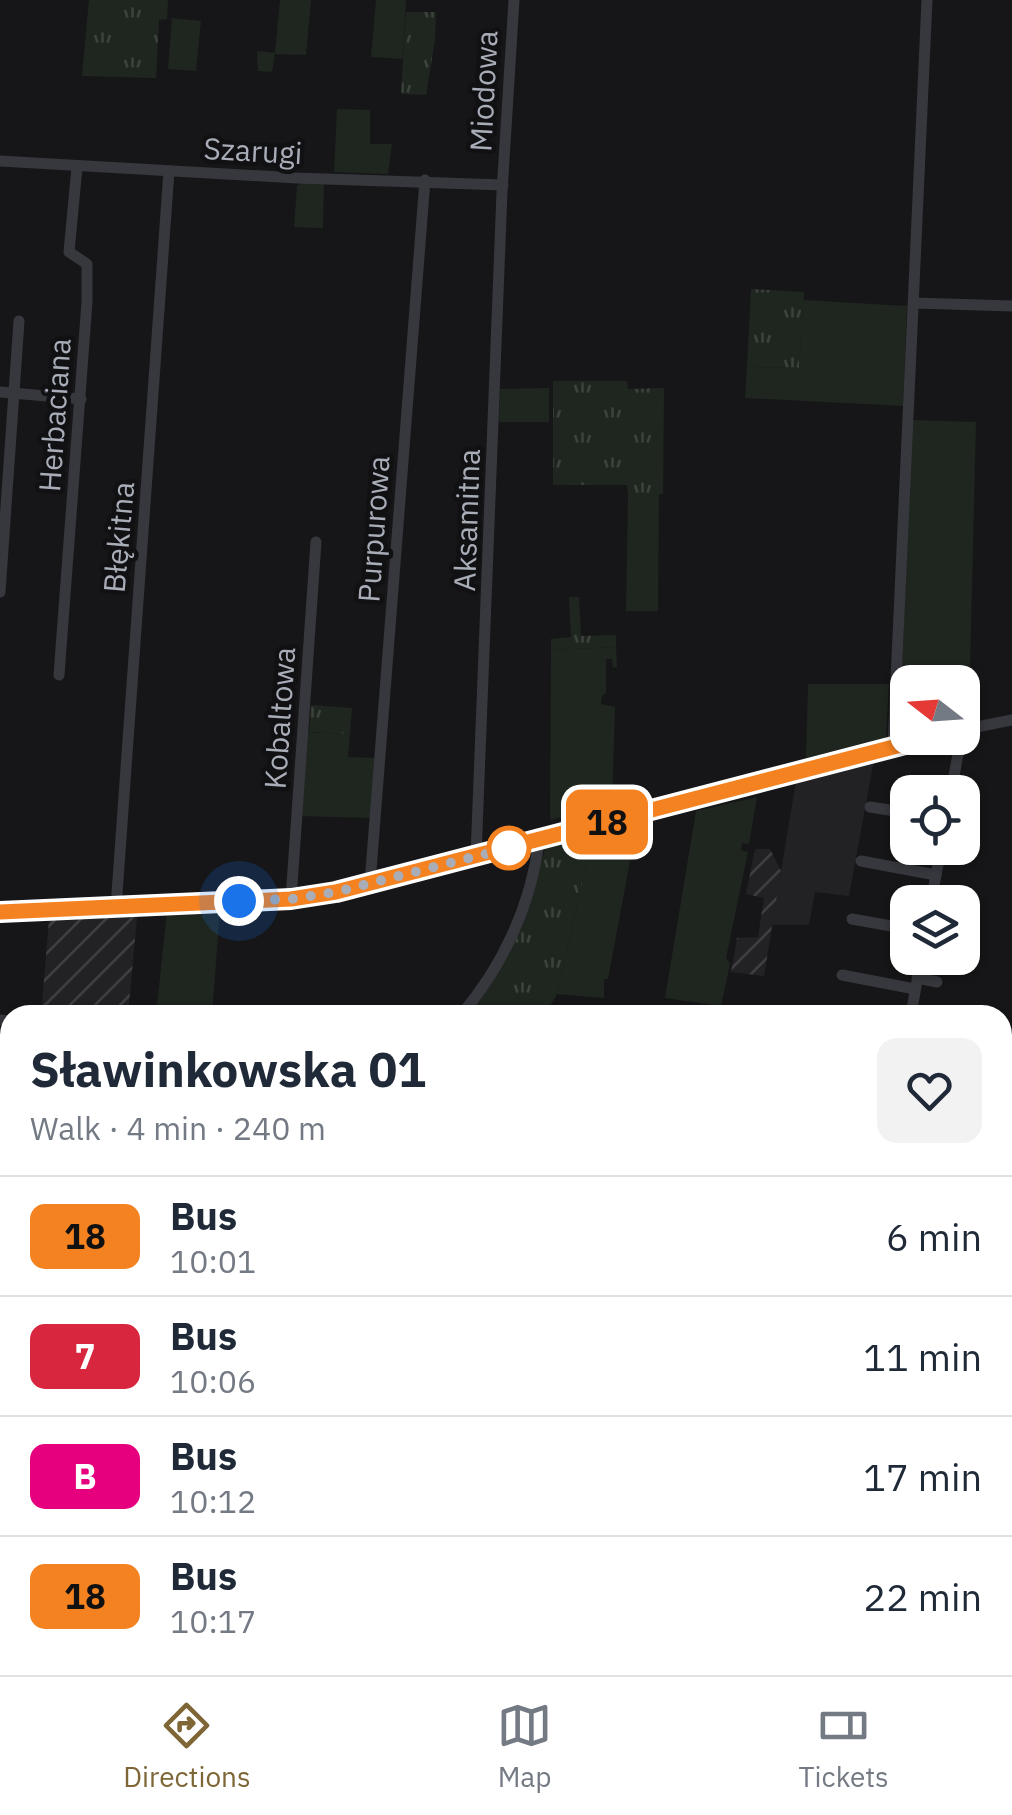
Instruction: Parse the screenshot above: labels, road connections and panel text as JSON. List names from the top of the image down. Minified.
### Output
{"streets":{"street":["Miodowa","Szarugi","Herbaciana","Aksamitna","Purpurowa","Błękitna","Kobaltowa"]},"crossings":[["Miodowa","Szarugi"],["Miodowa","Aksamitna"],["Szarugi","Herbaciana"],["Szarugi","Aksamitna"],["Szarugi","Purpurowa"],["Szarugi","Błękitna"]],"lines":["bus line 18"],"north":"left","page":{"on_map":"18","heading":["Sławinkowska 01","Walk · 4 min · 240 m"],"list":[{"mark":"18","name":"Bus","note":"10:01","value":"6 min"},{"mark":"7","name":"Bus","note":"10:06","value":"11 min"},{"mark":"B","name":"Bus","note":"10:12","value":"17 min"},{"mark":"18","name":"Bus","note":"10:17","value":"22 min"}],"tabs":["Directions","Map","Tickets"]}}
